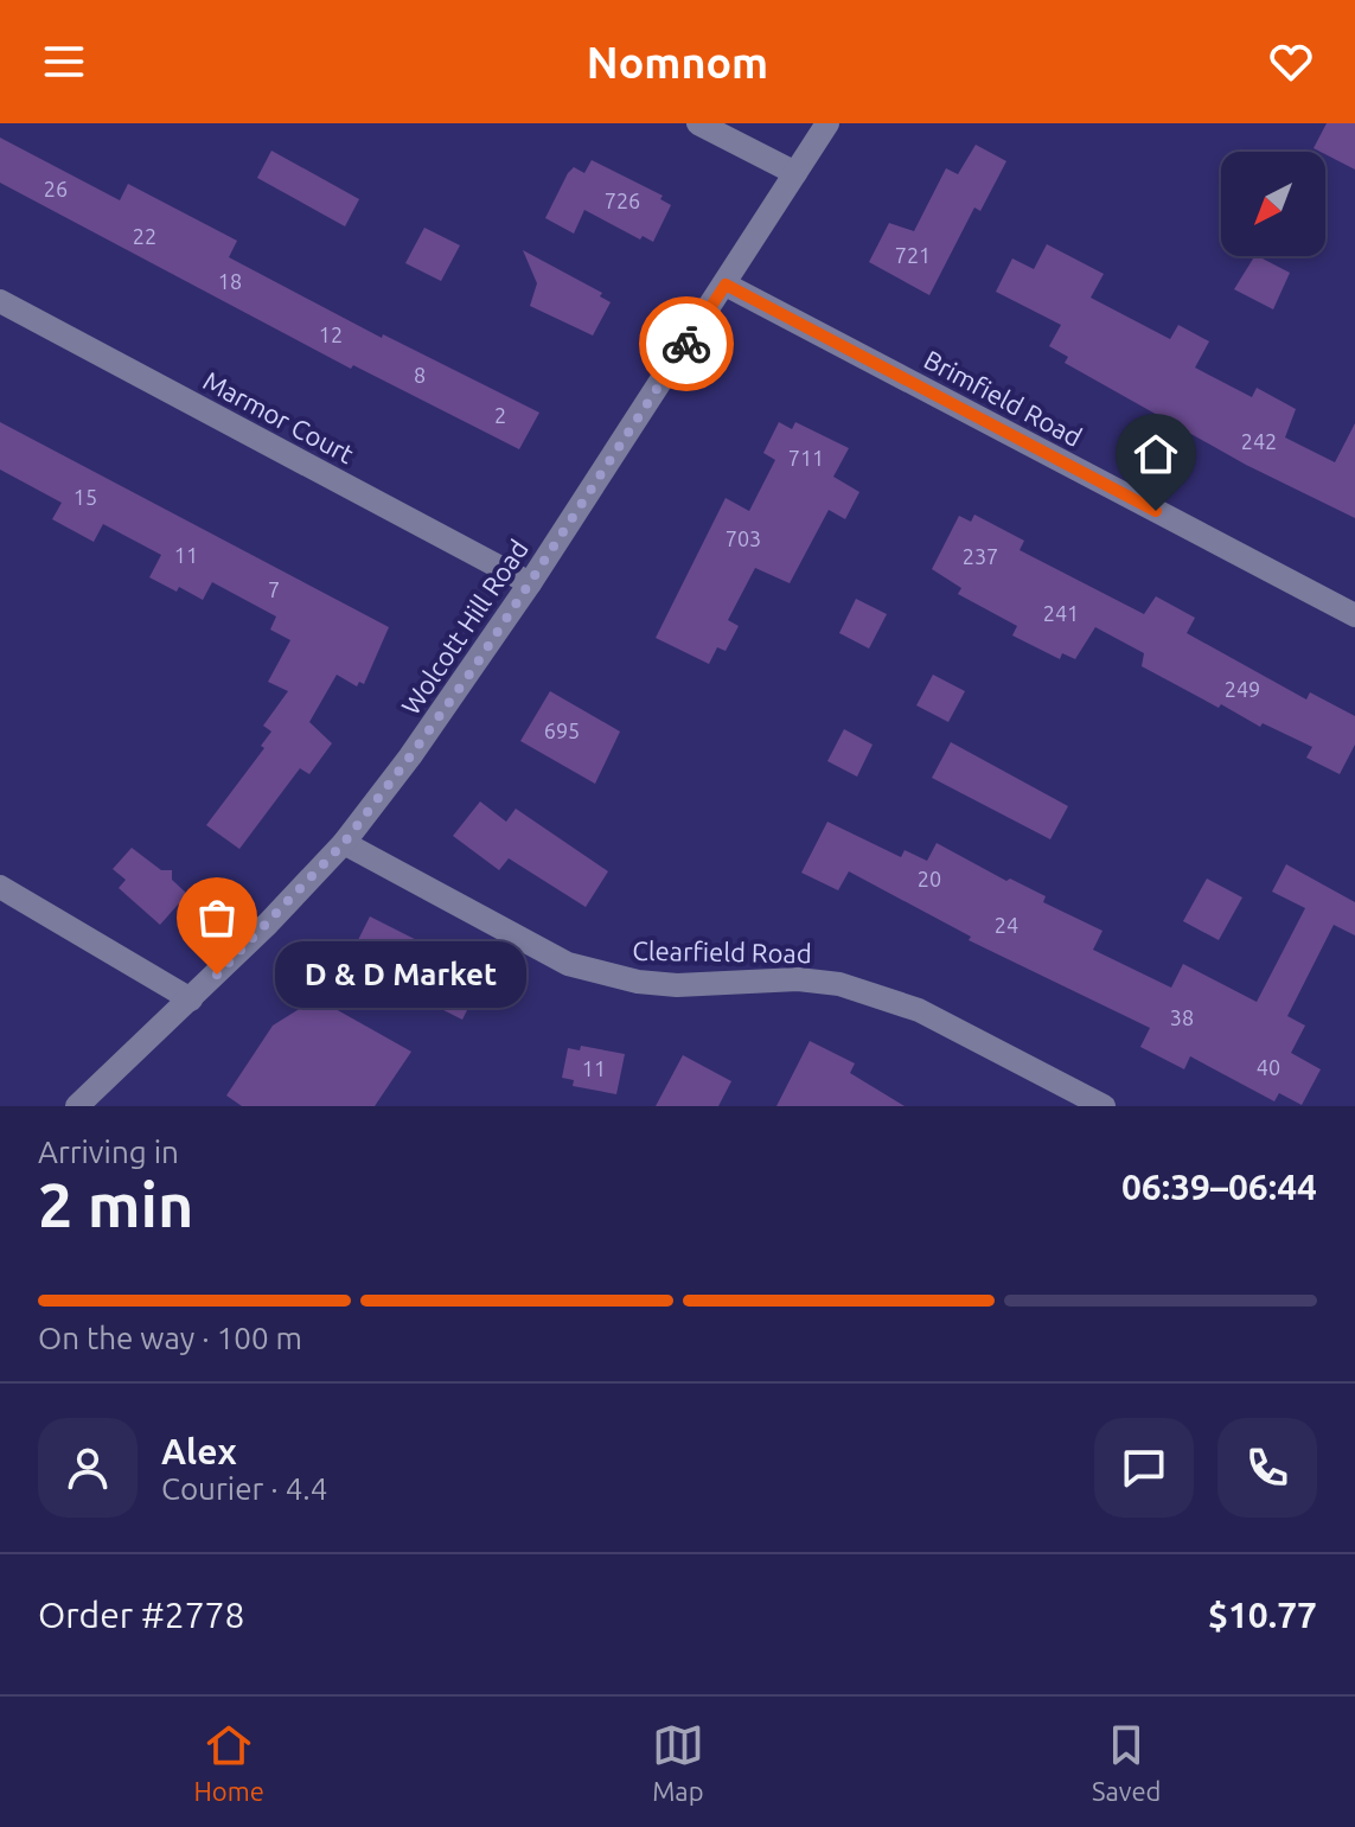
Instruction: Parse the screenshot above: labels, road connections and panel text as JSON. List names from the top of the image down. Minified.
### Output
{"streets":{"street":["Brimfield Road","Marmor Court","Wolcott Hill Road","Clearfield Road"]},"crossings":[["Brimfield Road","Wolcott Hill Road"],["Marmor Court","Wolcott Hill Road"],["Wolcott Hill Road","Clearfield Road"]],"places":["D & D Market"],"house_numbers":["26","726","22","721","18","12","8","2","242","711","15","703","11","237","7","241","249","695","20","24","38","40","11"],"north":"bottom left","page":{"header":"Nomnom","bubble":"D & D Market","heading":["2 min","Arriving in","06:39–06:44"],"panel":["Alex","Courier · 4.4","Order #2778","$10.77"],"bar":"On the way · 100 m","tabs":["Home","Map","Saved"]}}
